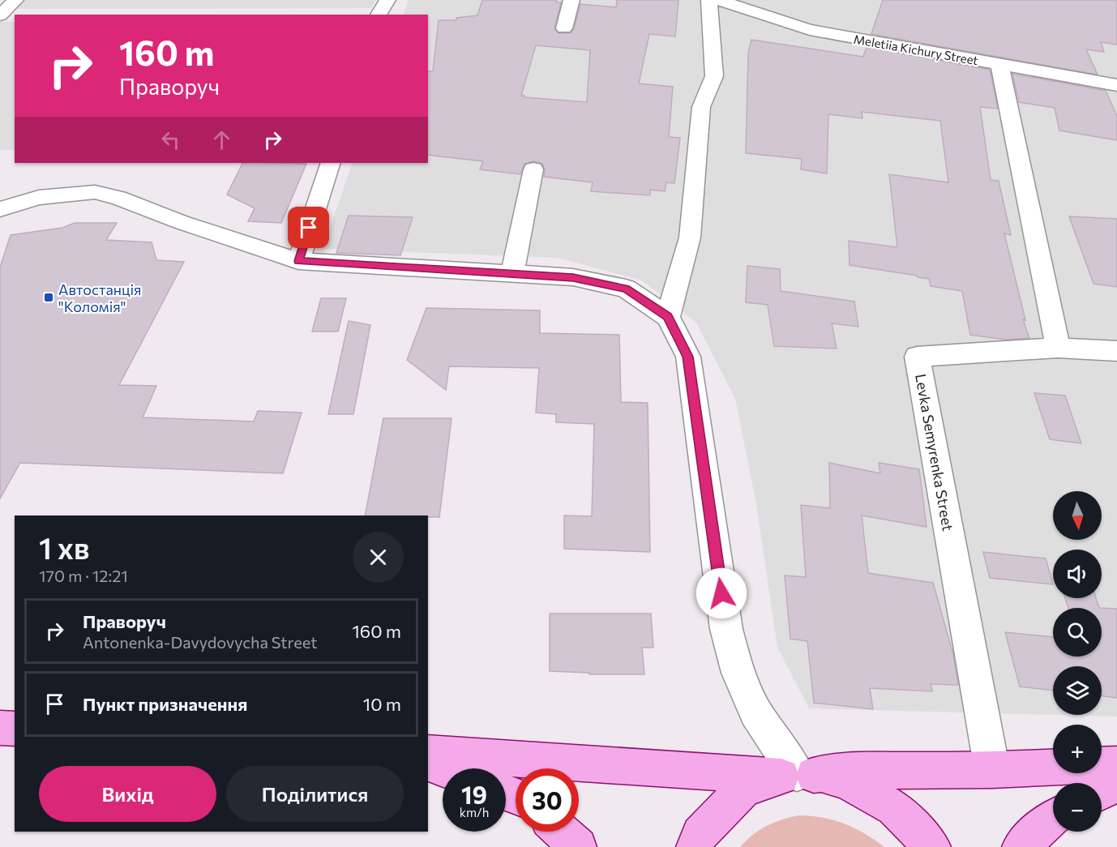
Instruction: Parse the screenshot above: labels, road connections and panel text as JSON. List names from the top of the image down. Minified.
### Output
{"streets":{"street":["Meletiia Kichury Street","Levka Semyrenka Street"]},"places":{"transit":["Автостанція \"Коломія\""]},"north":"bottom","page":{"turn":["160 m","Праворуч"],"map_buttons":["+","−"],"heading":["1 хв","170 m · 12:21"],"list":[{"name":"Праворуч","note":"Antonenka-Davydovycha Street","value":"160 m"},{"name":"Пункт призначення","value":"10 m"}],"buttons":["Вихід","Поділитися"],"speed":"19 km/h","limit":"30"}}
